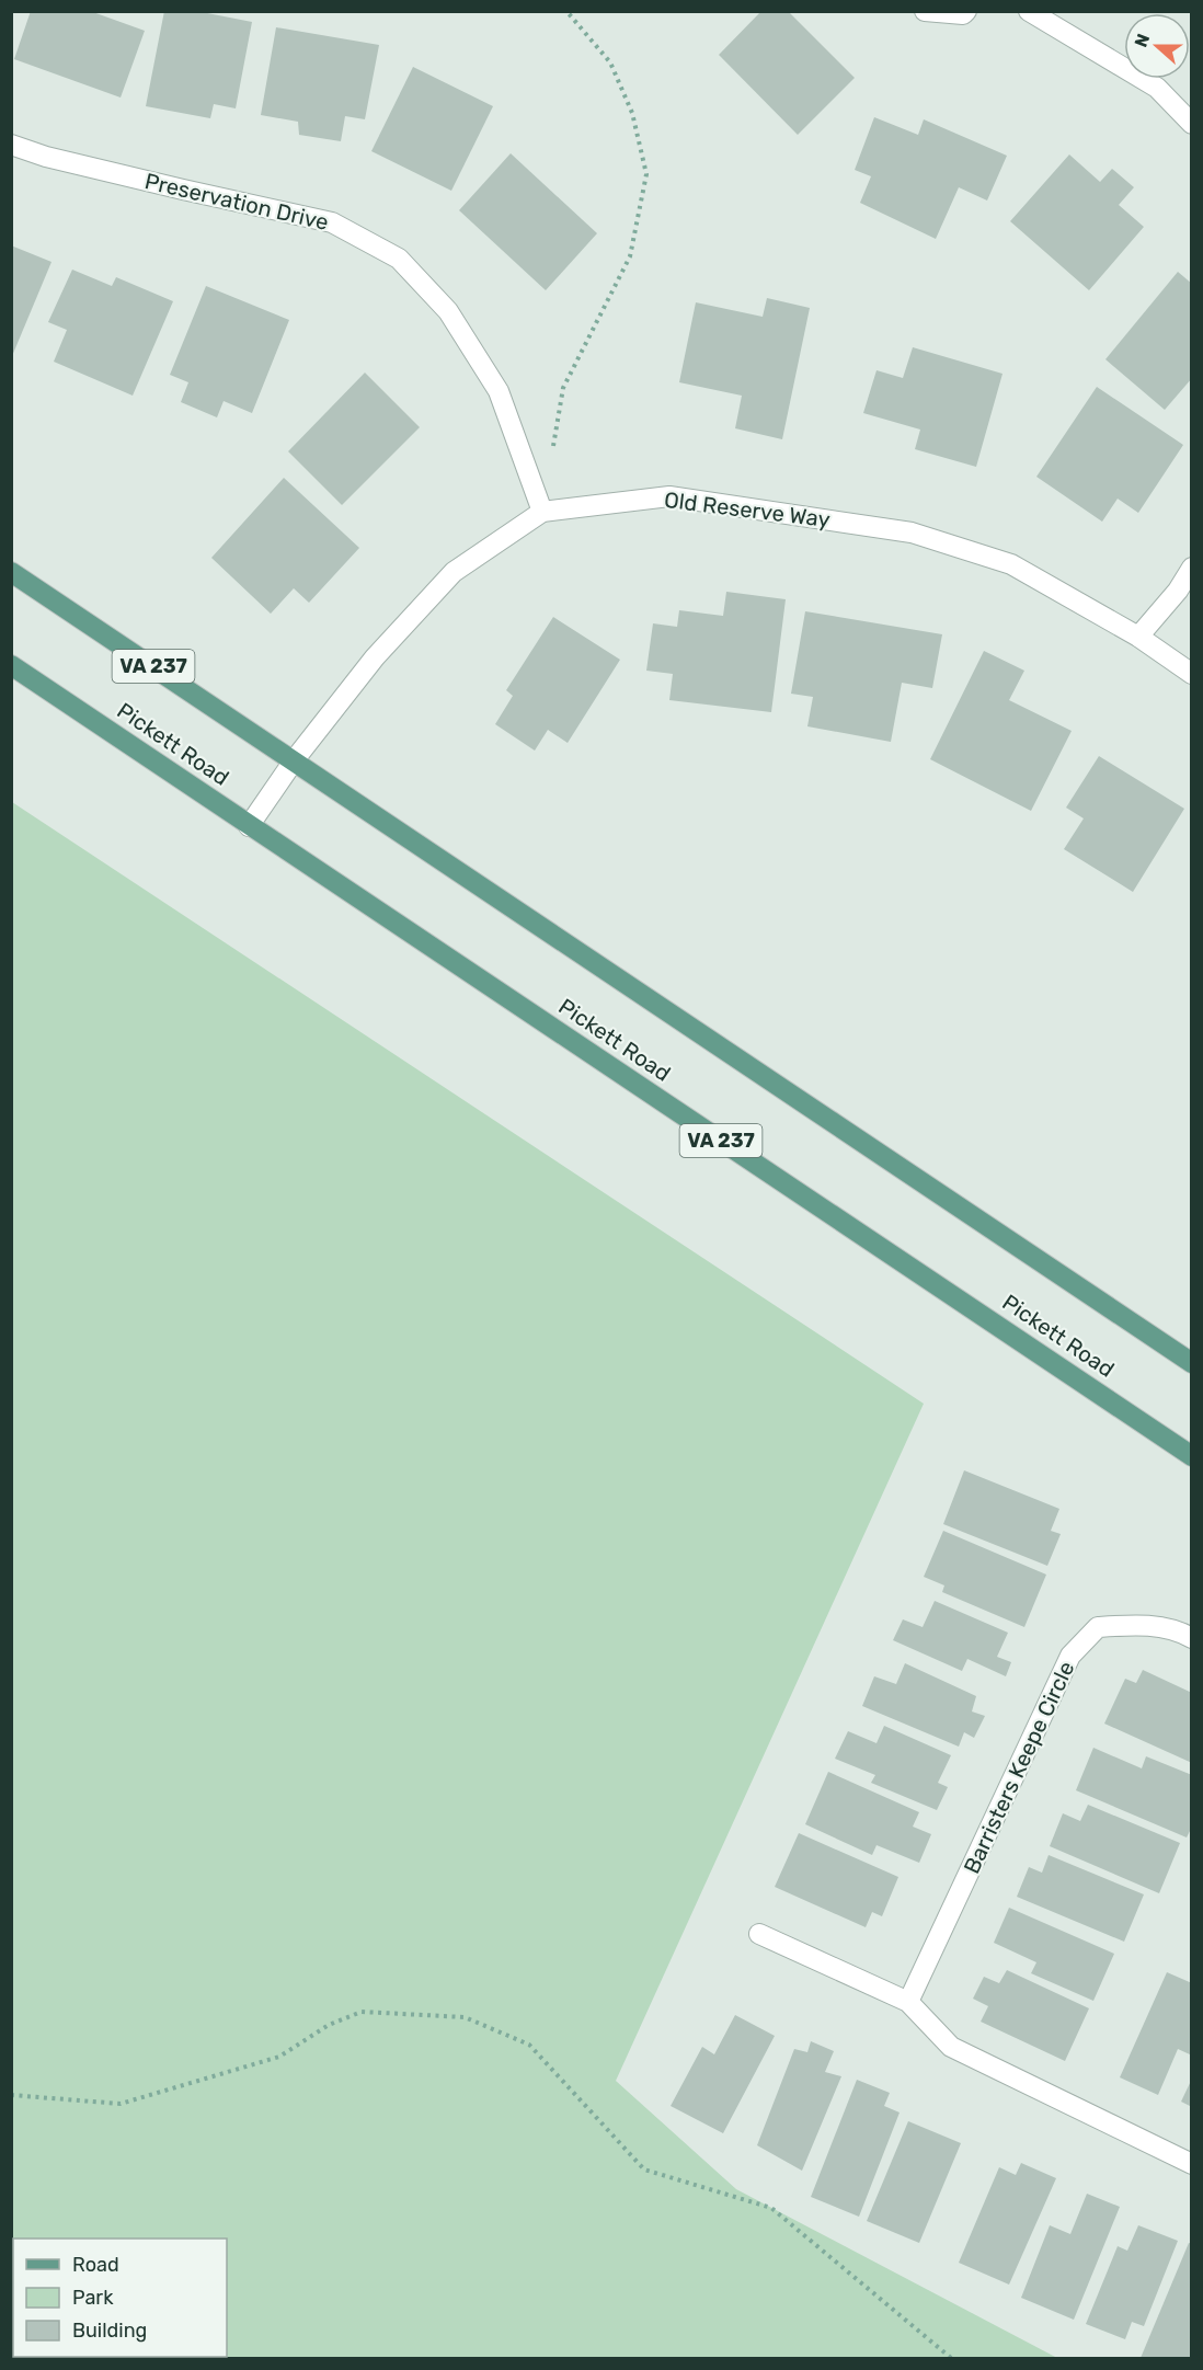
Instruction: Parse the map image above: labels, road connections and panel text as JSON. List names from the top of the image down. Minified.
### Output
{"streets":{"main road":["VA 237","Pickett Road"],"street":["Preservation Drive","Old Reserve Way","Barristers Keepe Circle"]},"crossings":[["Preservation Drive","Old Reserve Way"],["Old Reserve Way","VA 237"],["Old Reserve Way","Pickett Road"]],"legend":["Road","Park","Building"],"north":"left"}
